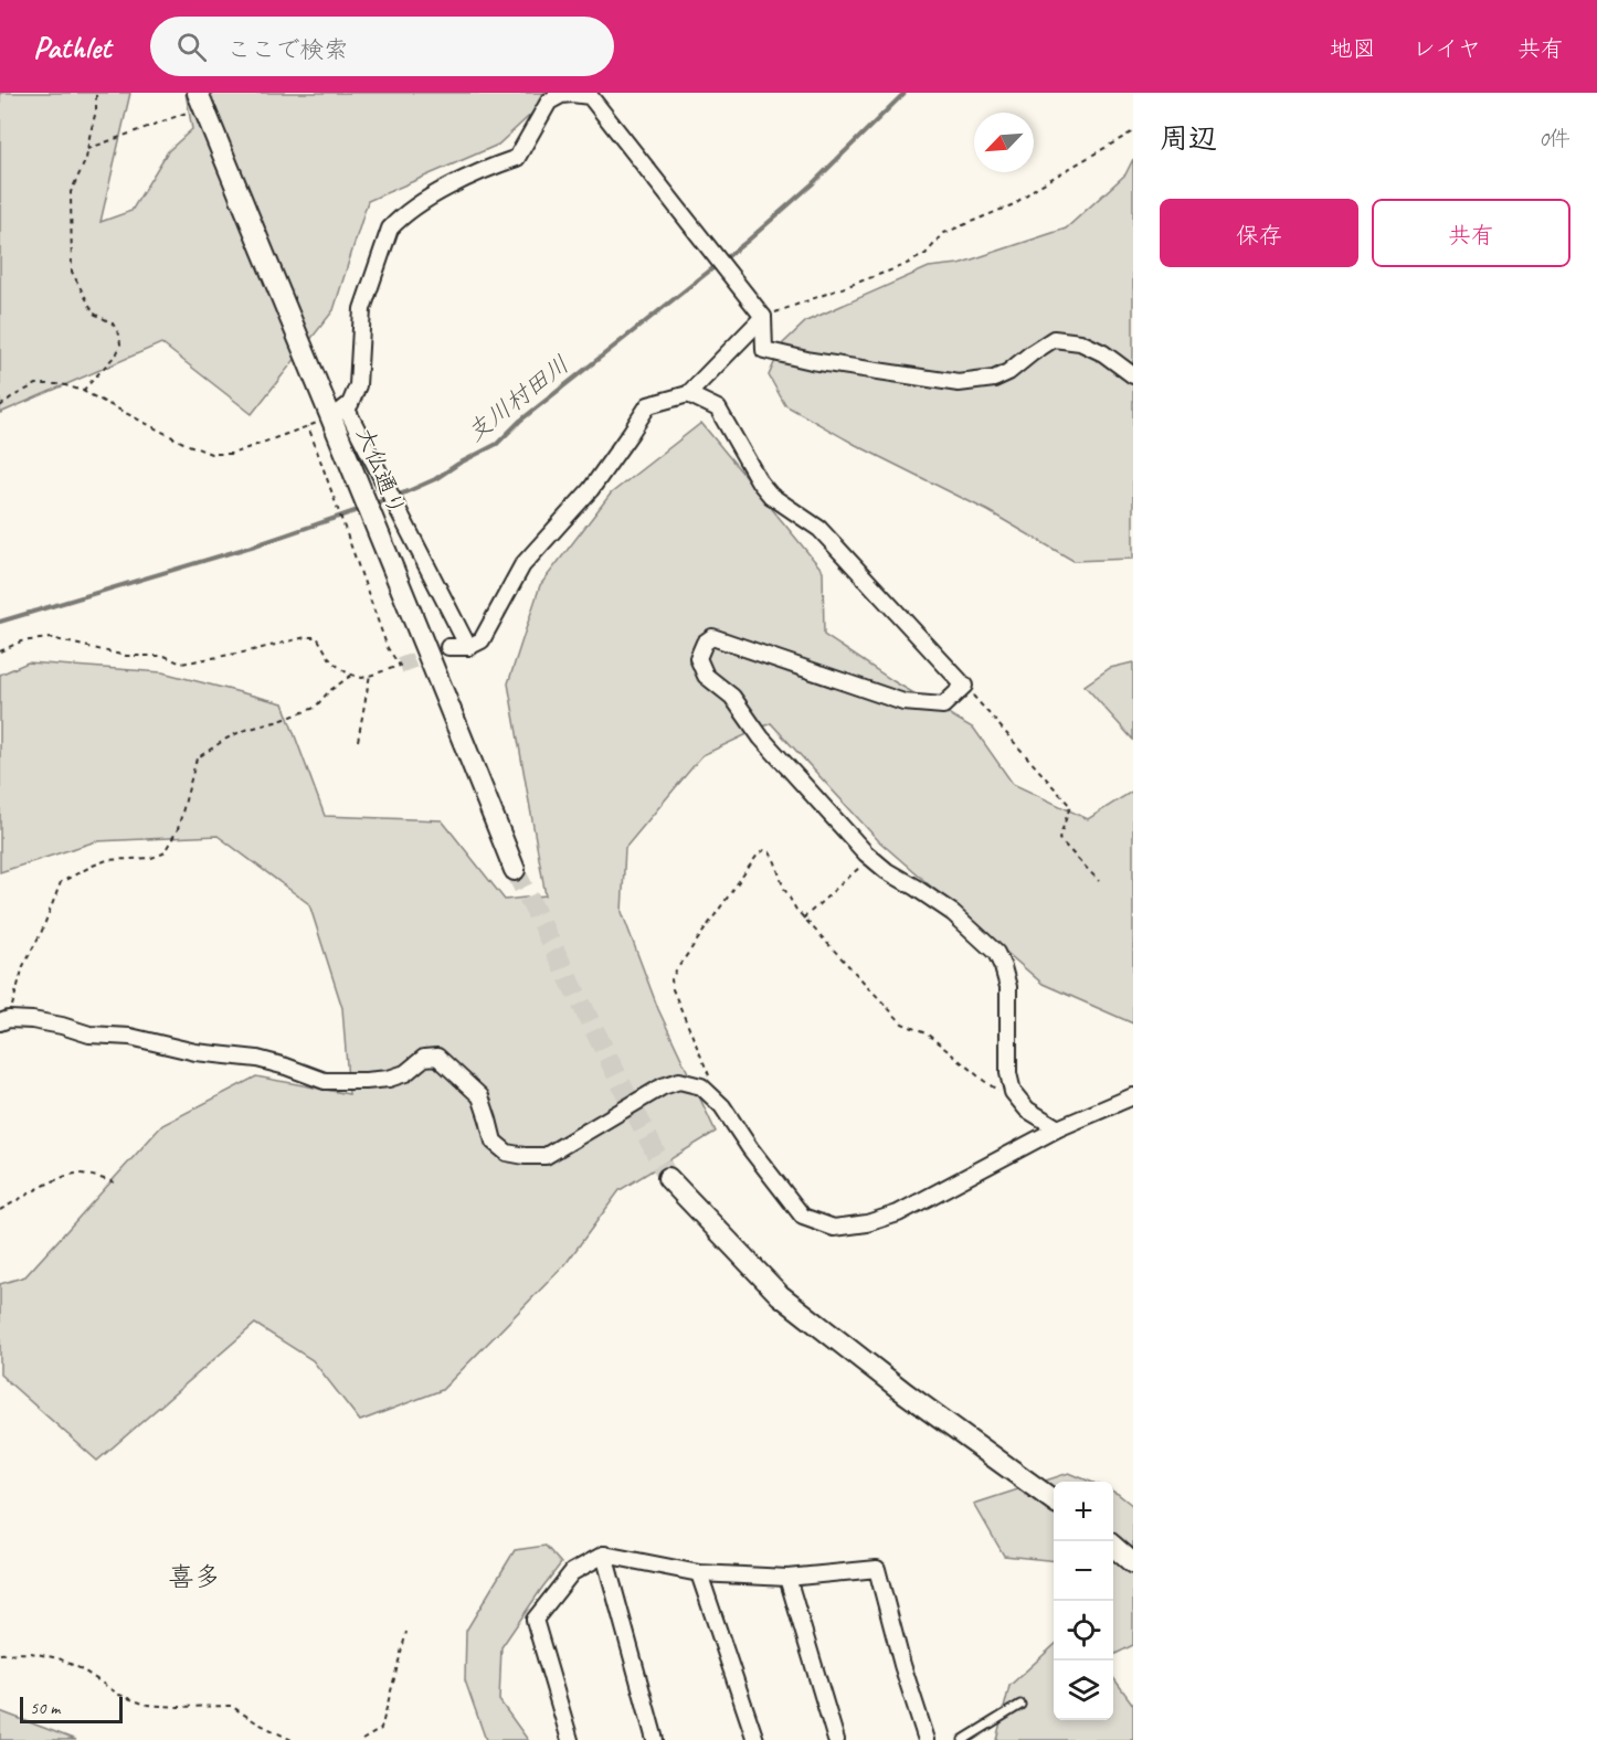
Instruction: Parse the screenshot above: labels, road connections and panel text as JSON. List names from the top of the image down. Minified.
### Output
{"streets":{"street":["大仏通り"]},"districts":["喜多"],"water":["支川村田川"],"scale_bar":"50 m","north":"bottom left","page":{"header":"Pathlet","search":"ここで検索","nav":["地図","レイヤ","共有"],"heading":["周辺","0件"],"buttons":["保存","共有"],"map_buttons":["+","−"],"scale":"50 m"}}
